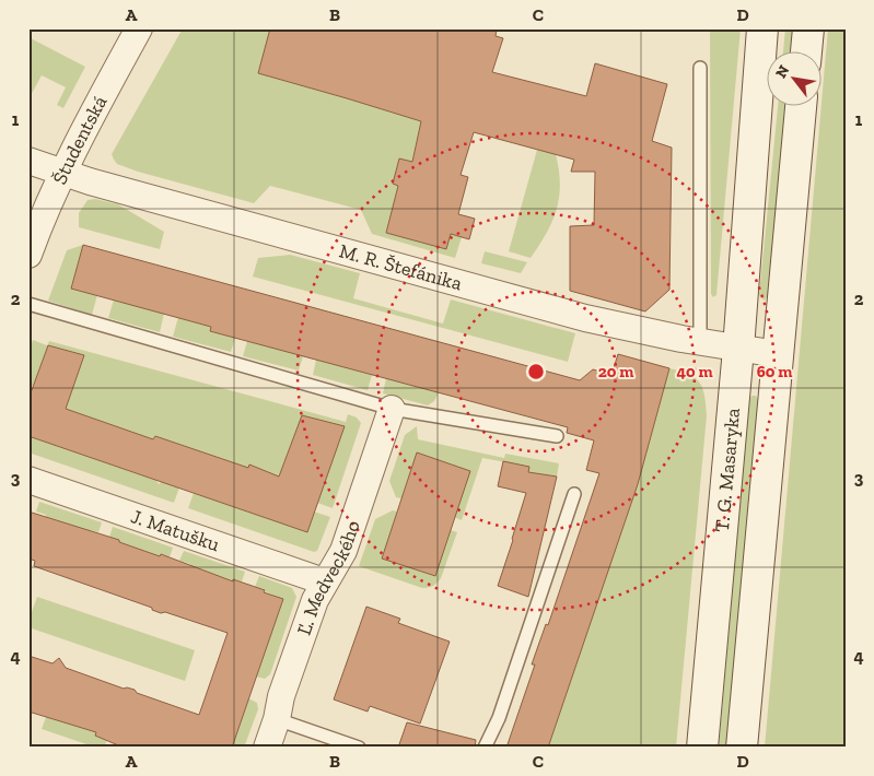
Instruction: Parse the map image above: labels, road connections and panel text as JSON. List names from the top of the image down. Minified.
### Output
{"streets":{"street":["Študentská","M. R. Štefánika","T. G. Masaryka","J. Matušku","Ľ. Medveckého"]},"crossings":[["Študentská","M. R. Štefánika"],["M. R. Štefánika","T. G. Masaryka"],["J. Matušku","Ľ. Medveckého"]],"north":"top left","grid":{"columns":["A","B","C","D"],"rows":["1","2","3","4"]},"rings":["20 m","40 m","60 m"]}
